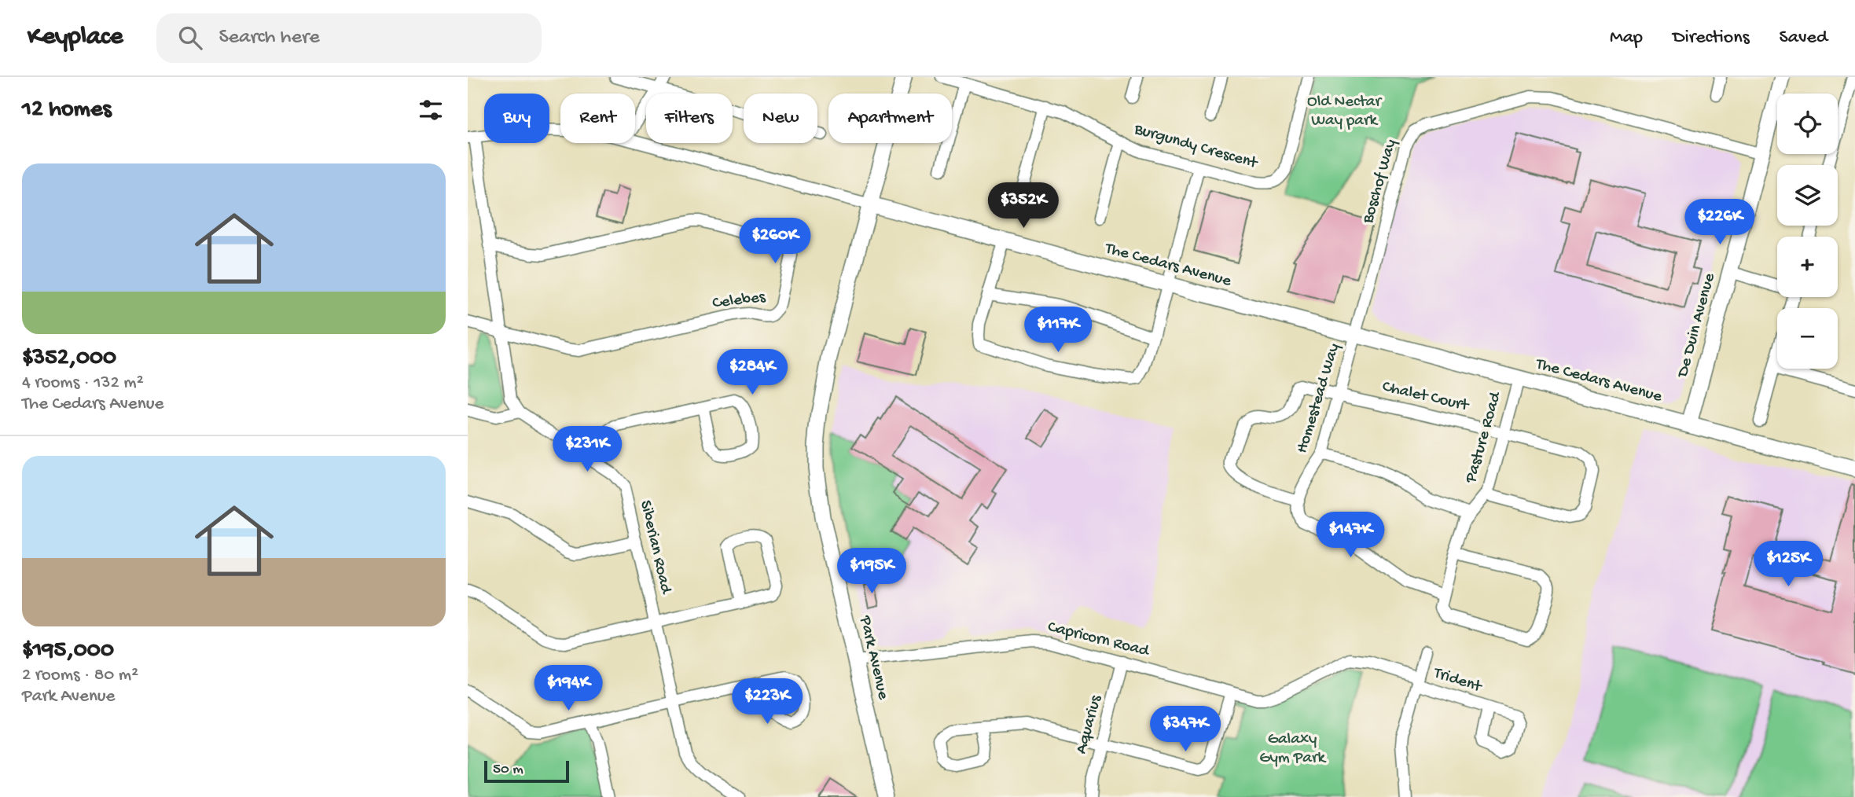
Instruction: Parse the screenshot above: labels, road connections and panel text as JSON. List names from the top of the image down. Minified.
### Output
{"streets":{"street":["Burgundy Crescent","Boschof Way","The Cedars Avenue","Celebes","De Duin Avenue","Chalet Court","Homestead Way","Pasture Road","Siberian Road","Capricorn Road","Park Avenue","Trident","Aquarius"]},"crossings":[["Boschof Way","The Cedars Avenue"],["Boschof Way","De Duin Avenue"],["Boschof Way","Homestead Way"],["The Cedars Avenue","De Duin Avenue"],["The Cedars Avenue","Homestead Way"],["The Cedars Avenue","Pasture Road"],["The Cedars Avenue","Park Avenue"],["Chalet Court","Homestead Way"],["Chalet Court","Pasture Road"],["Capricorn Road","Park Avenue"],["Capricorn Road","Trident"],["Capricorn Road","Aquarius"]],"parks":["Old Nectar Way park","Galaxy Gym Park"],"scale_bar":"50 m","page":{"header":"Keyplace","search":"Search here","nav":["Map","Directions","Saved"],"heading":"12 homes","map_buttons":["+","−"],"chip":["Buy","Rent","Filters","New","Apartment"],"list":[{"name":"$352,000","note":"4 rooms · 132 m² · The Cedars Avenue"},{"name":"$195,000","note":"2 rooms · 80 m² · Park Avenue"}],"price":["$352K","$226K","$260K","$117K","$284K","$231K","$147K","$125K","$195K","$194K","$223K","$347K"],"scale":"50 m"}}
